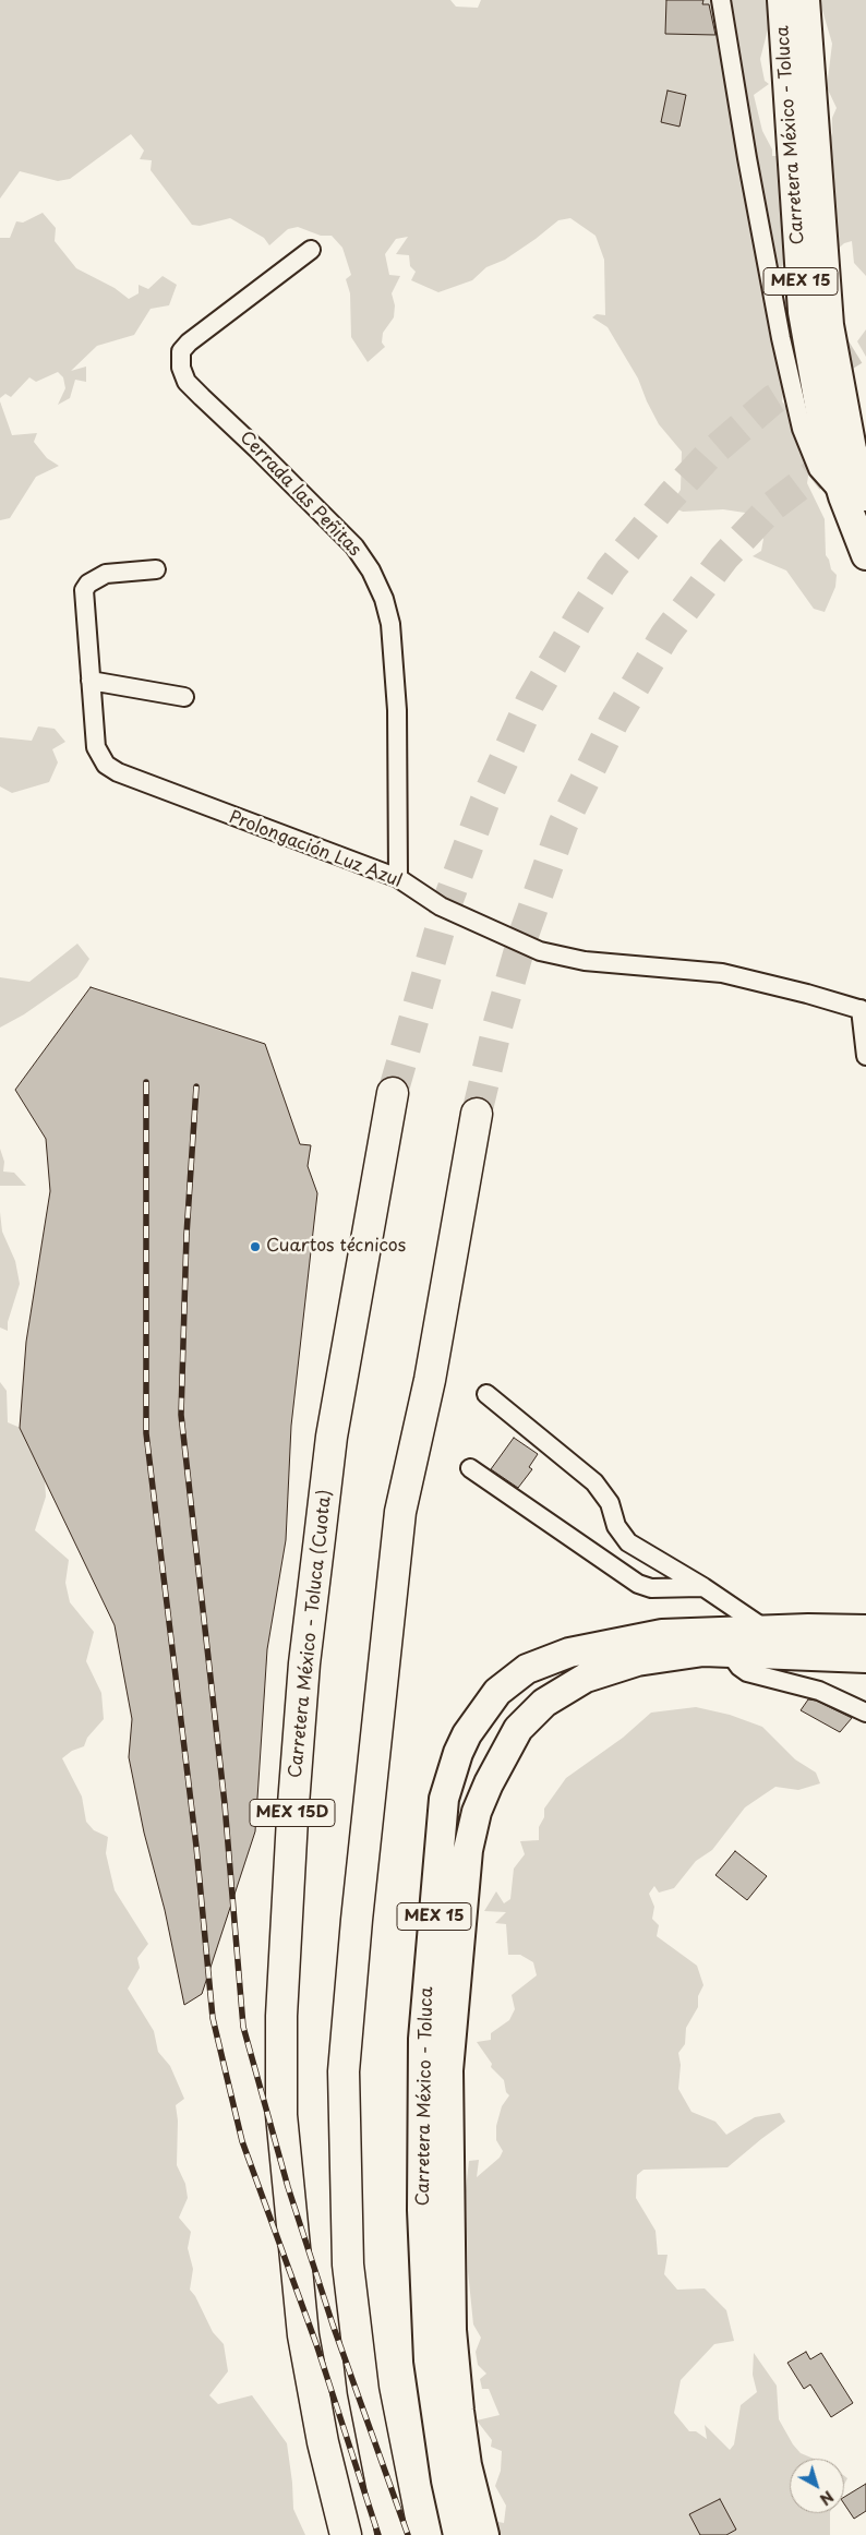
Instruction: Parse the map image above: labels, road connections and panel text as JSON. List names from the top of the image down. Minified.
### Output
{"streets":{"highway":["Carretera México - Toluca (Cuota)","MEX 15D"],"main road":["Carretera México - Toluca","MEX 15"],"street":["Cerrada las Peñitas","Prolongación Luz Azul"]},"crossings":[["Cerrada las Peñitas","Prolongación Luz Azul"]],"places":["Cuartos técnicos"],"north":"bottom right"}
